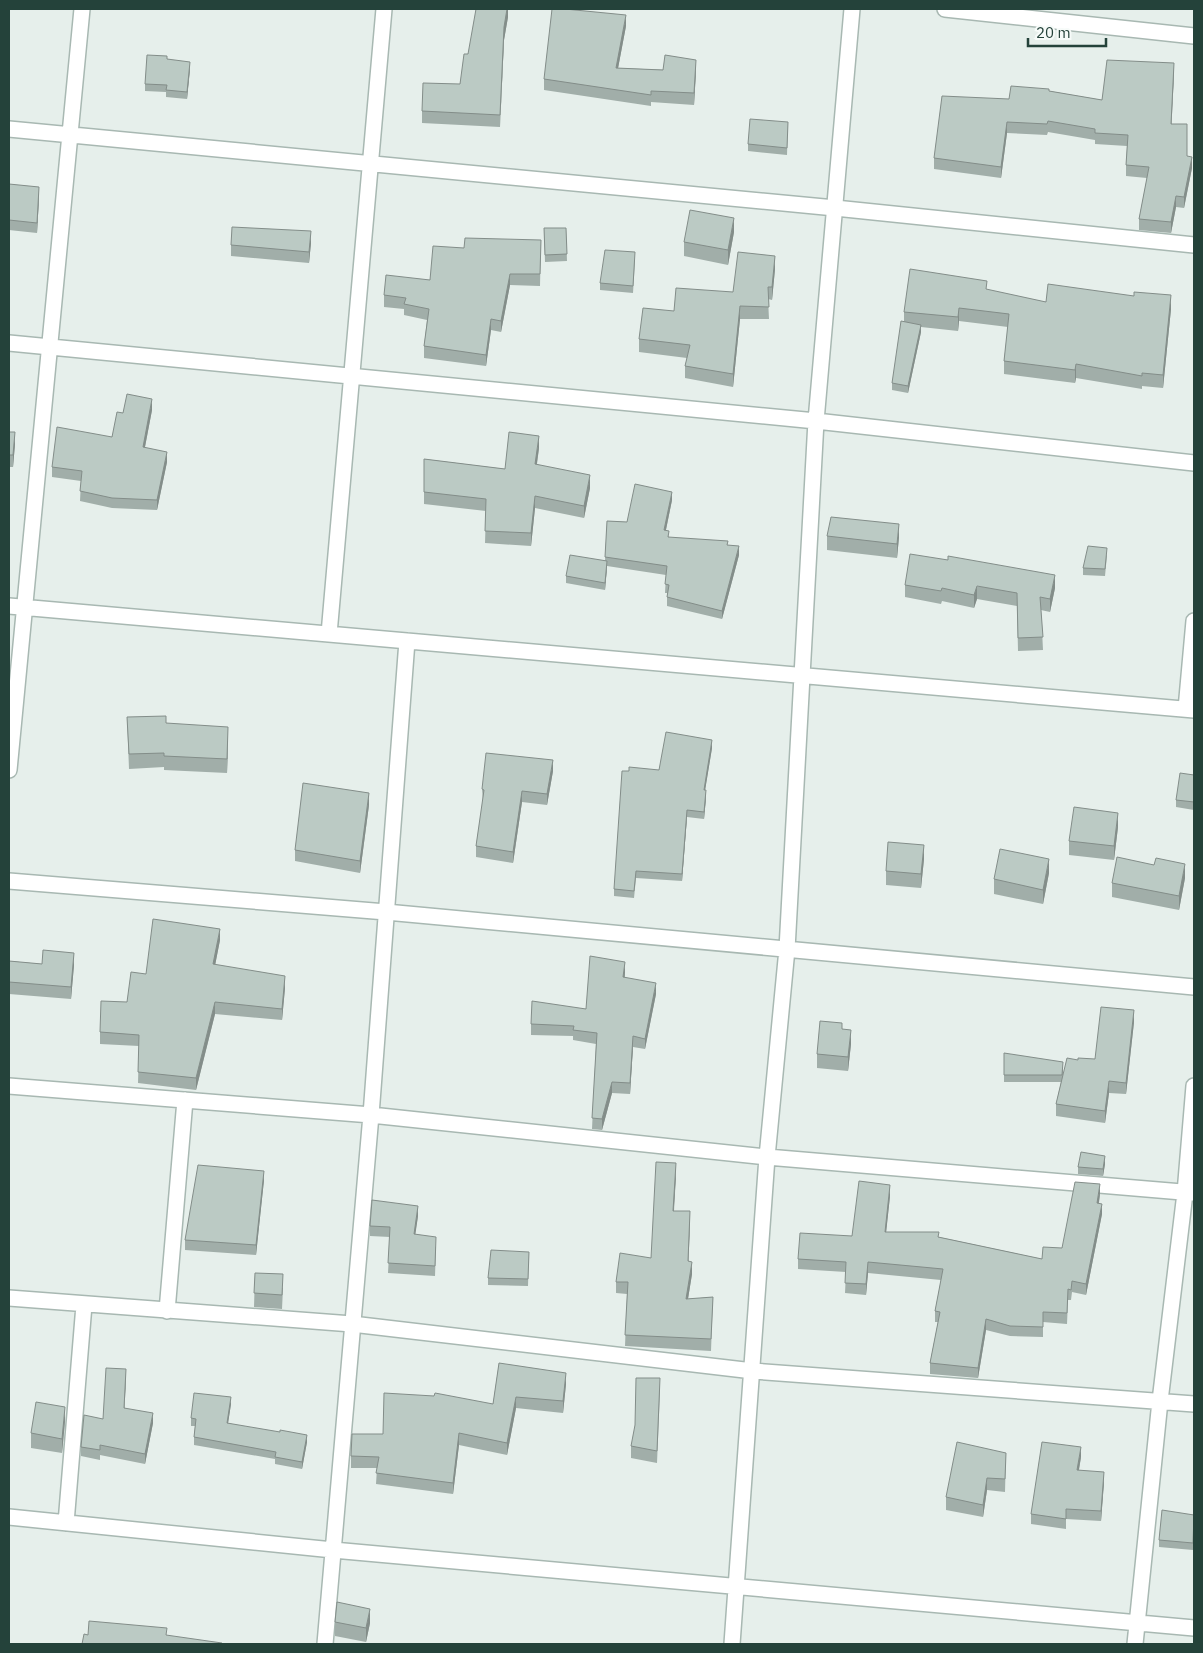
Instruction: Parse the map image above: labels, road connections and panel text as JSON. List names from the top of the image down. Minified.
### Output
{"scale_bar":"20 m"}
